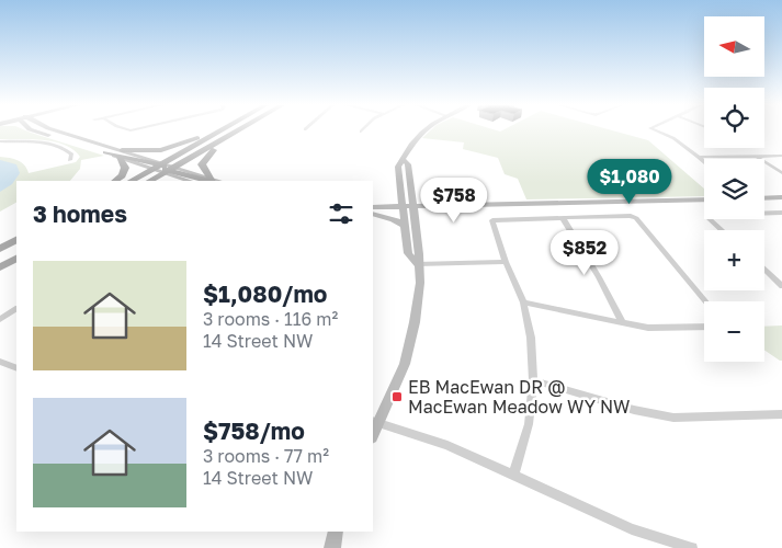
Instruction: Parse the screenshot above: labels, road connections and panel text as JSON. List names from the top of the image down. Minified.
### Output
{"places":{"transit":["EB MacEwan DR @ MacEwan Meadow WY NW"]},"north":"left","page":{"map_buttons":["+","−"],"price":["$1,080","$758","$852"],"heading":"3 homes","list":[{"name":"$1,080/mo","note":"3 rooms · 116 m² · 14 Street NW"},{"name":"$758/mo","note":"3 rooms · 77 m² · 14 Street NW"}]}}
